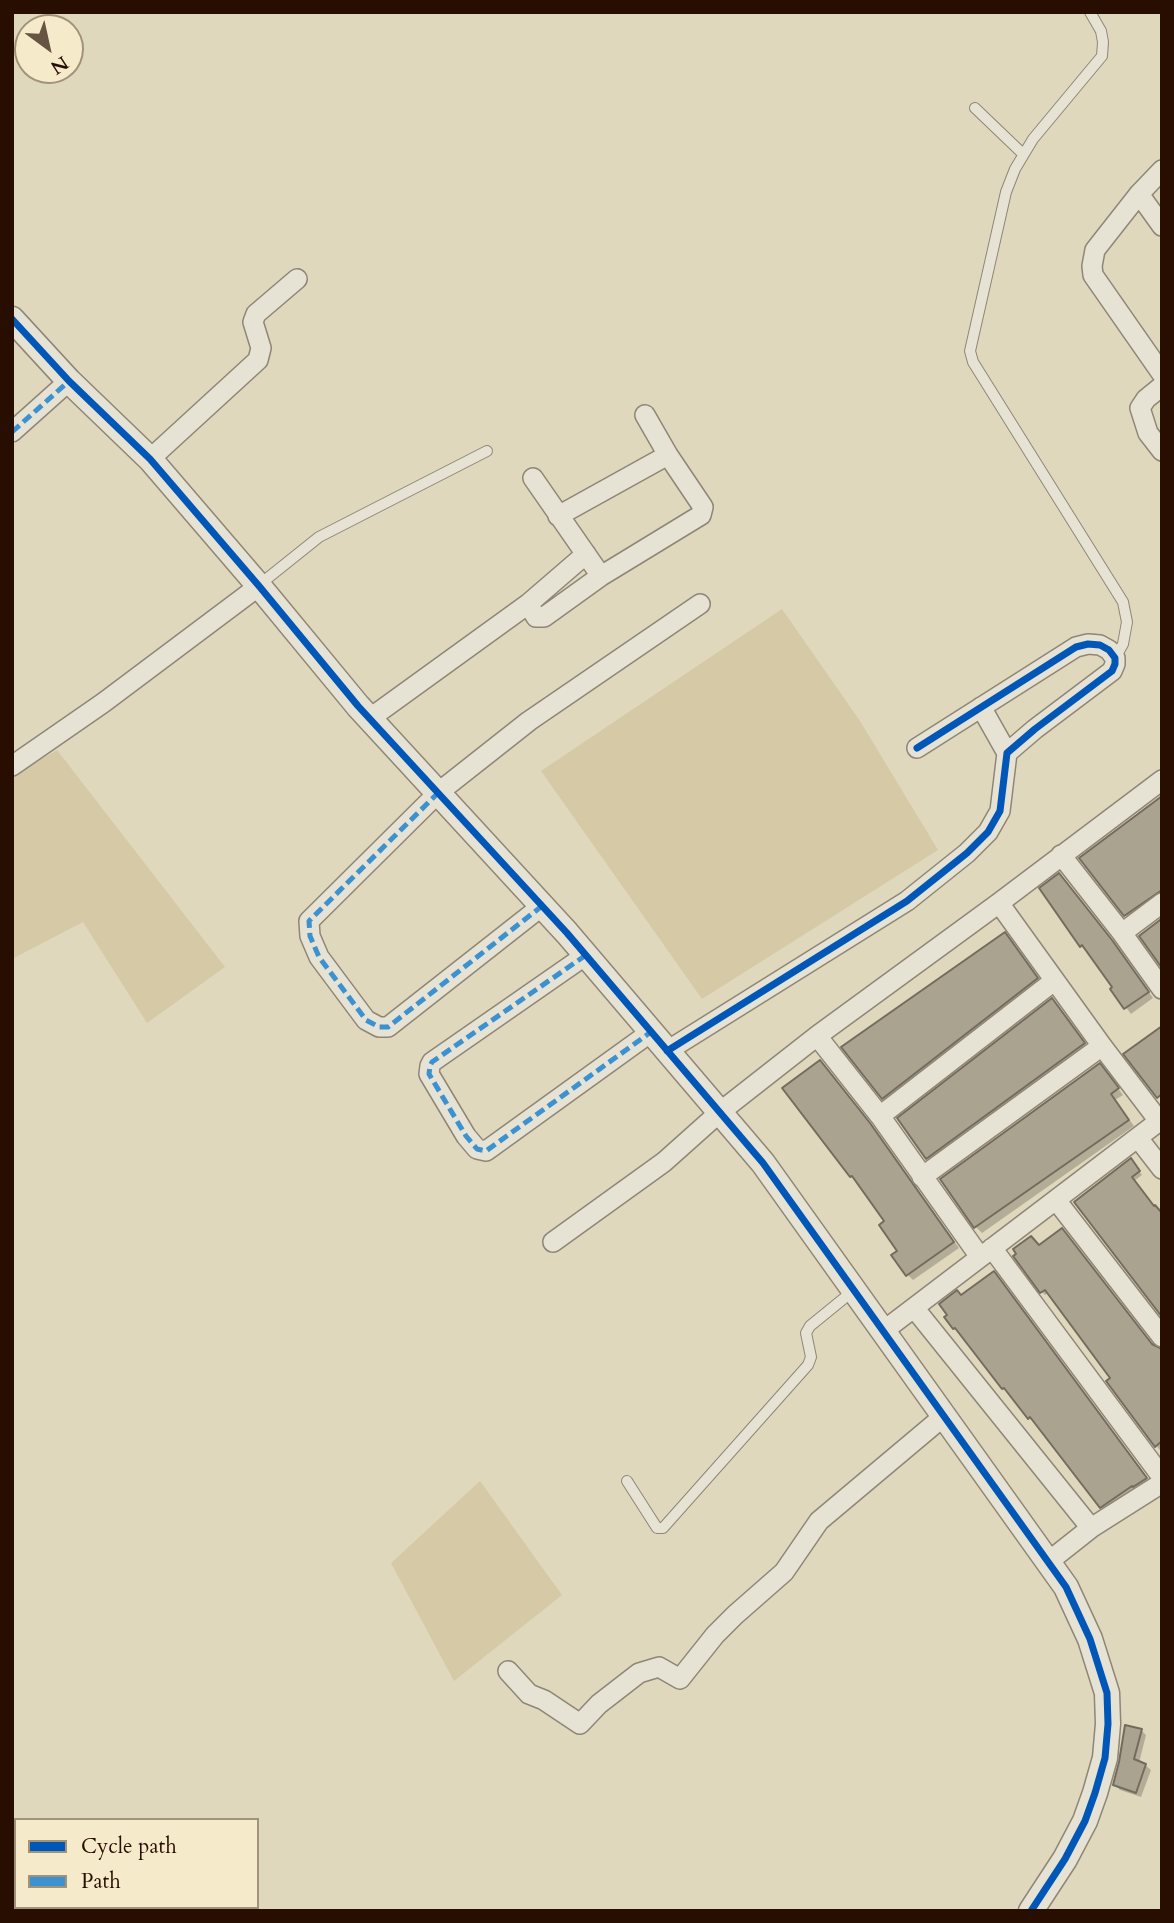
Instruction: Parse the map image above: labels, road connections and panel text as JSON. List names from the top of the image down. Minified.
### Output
{"legend":["Cycle path","Path"],"north":"bottom right"}
